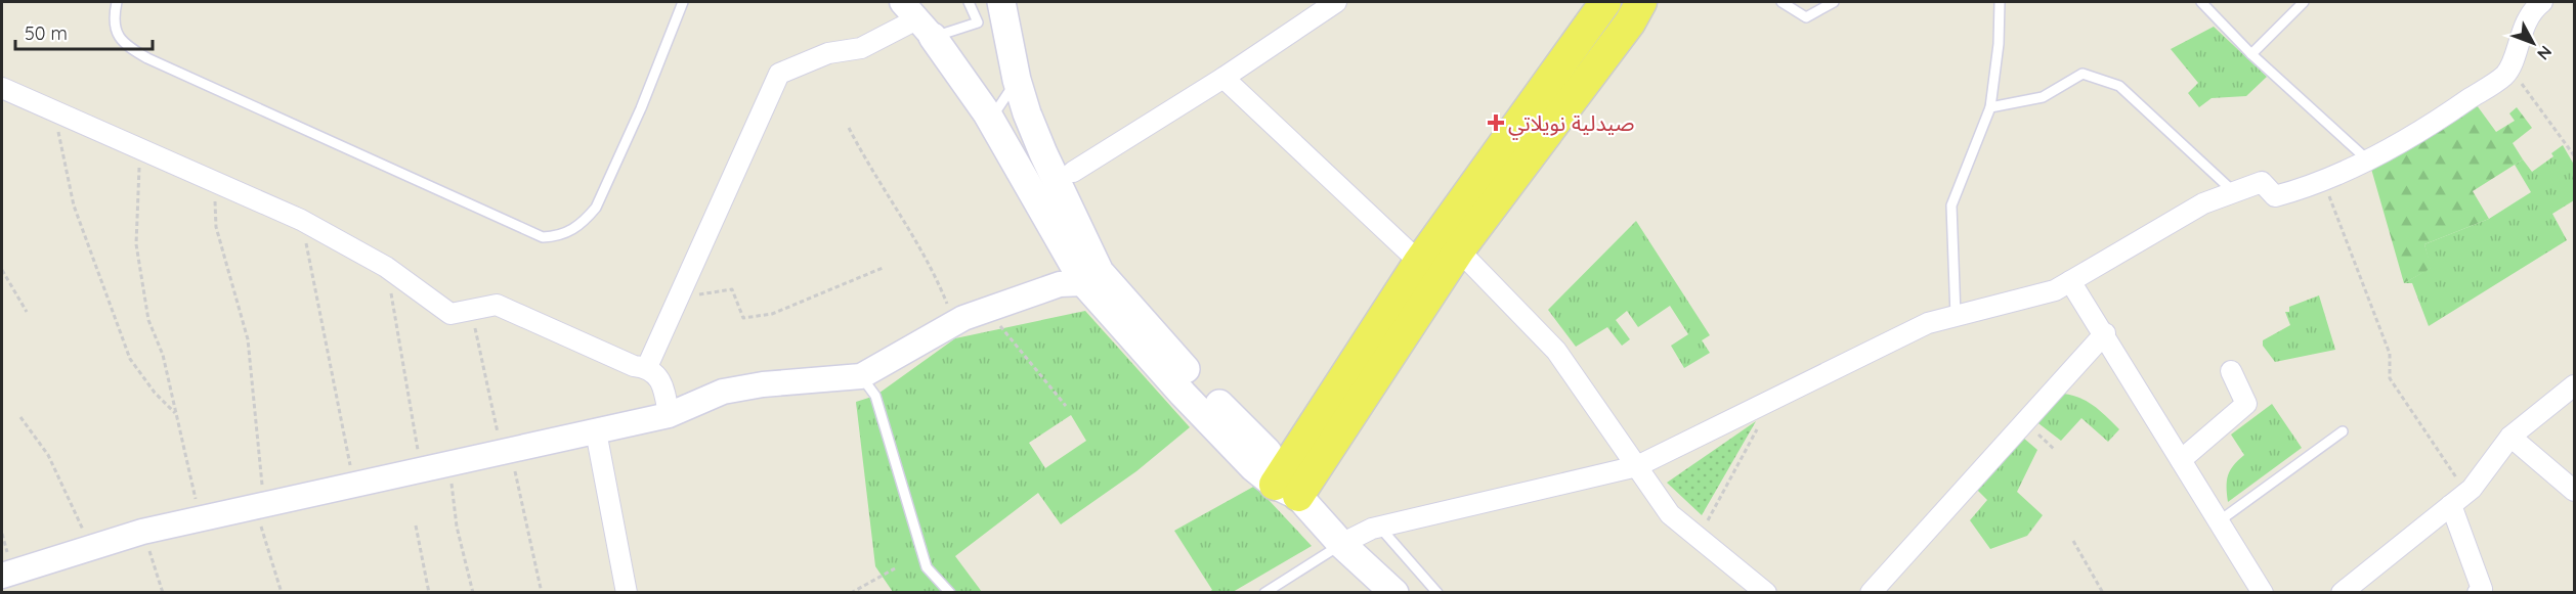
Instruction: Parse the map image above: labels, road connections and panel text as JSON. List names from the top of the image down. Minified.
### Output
{"places":{"health":["صيدلية نويلاتي"]},"scale_bar":"50 m","north":"bottom right"}
